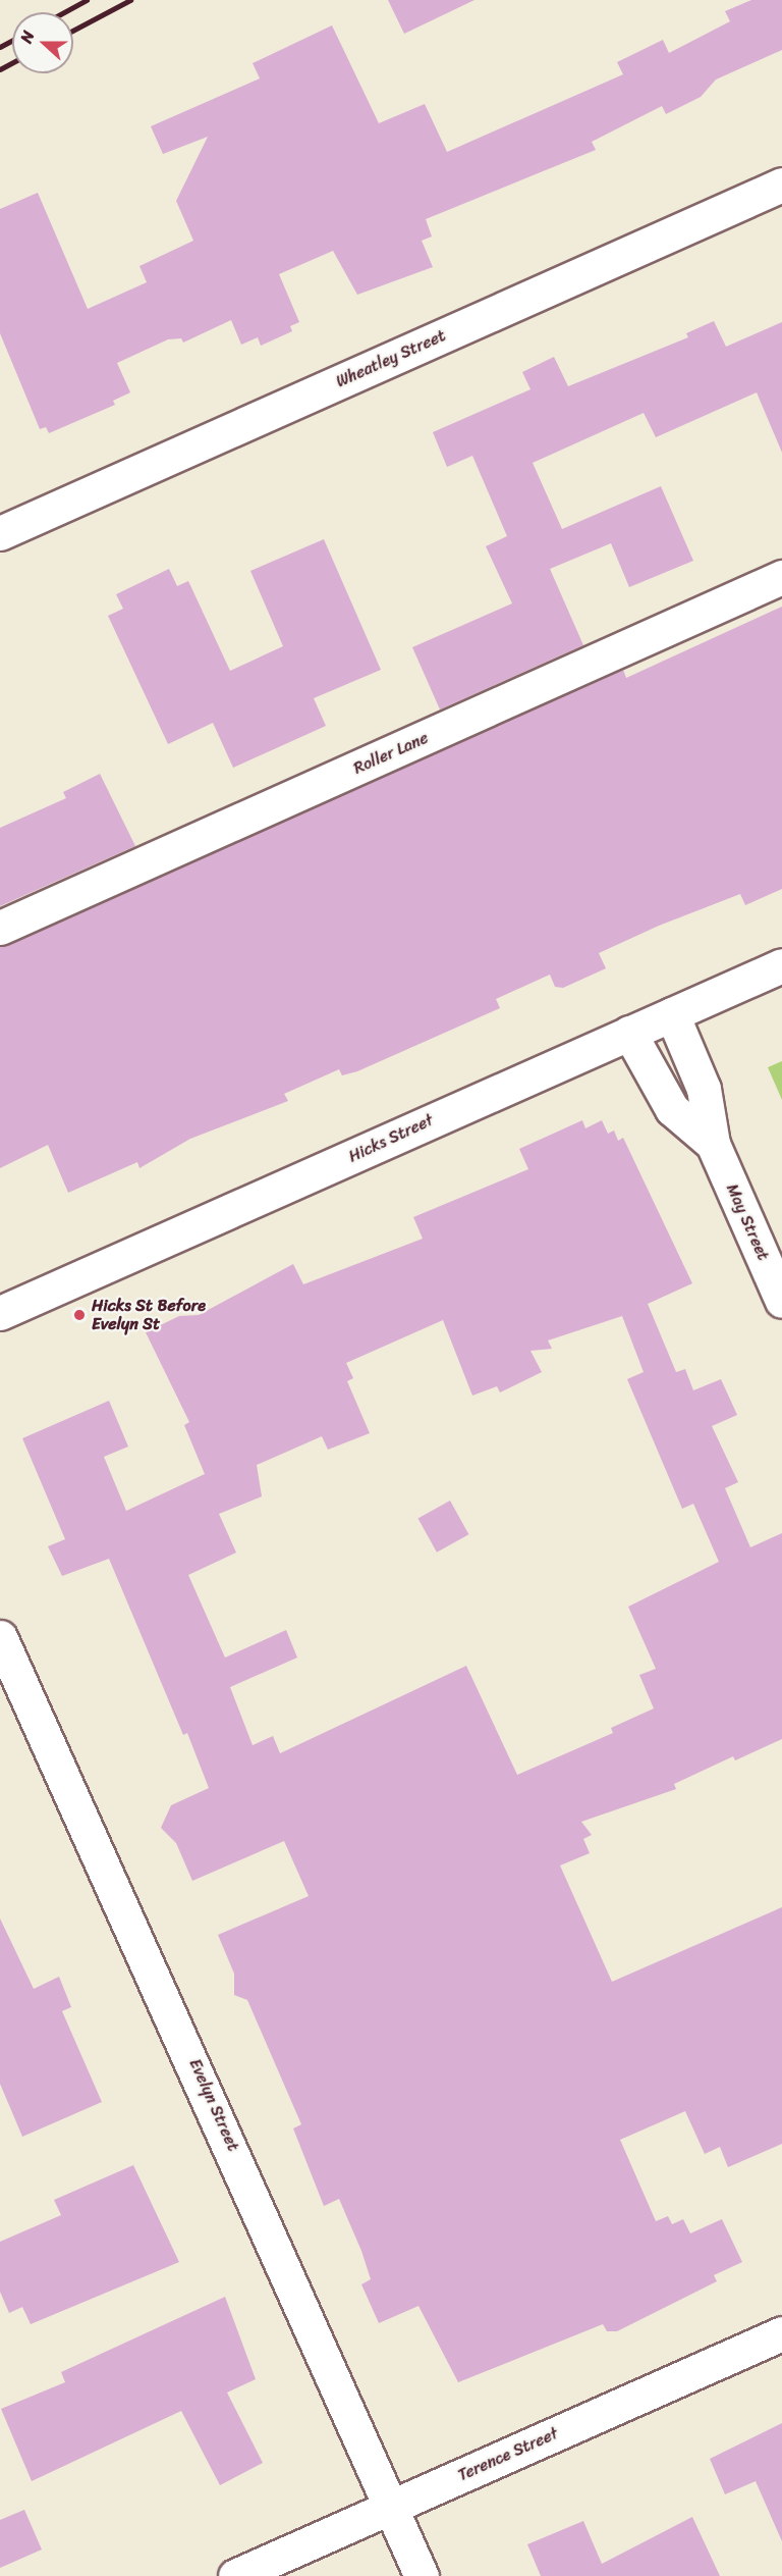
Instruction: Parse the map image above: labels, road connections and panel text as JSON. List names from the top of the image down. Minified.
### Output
{"streets":{"street":["Wheatley Street","Roller Lane","Hicks Street","May Street","Evelyn Street","Terence Street"]},"crossings":[["Hicks Street","May Street"],["Evelyn Street","Terence Street"]],"places":["Hicks St Before Evelyn St"],"north":"left"}
